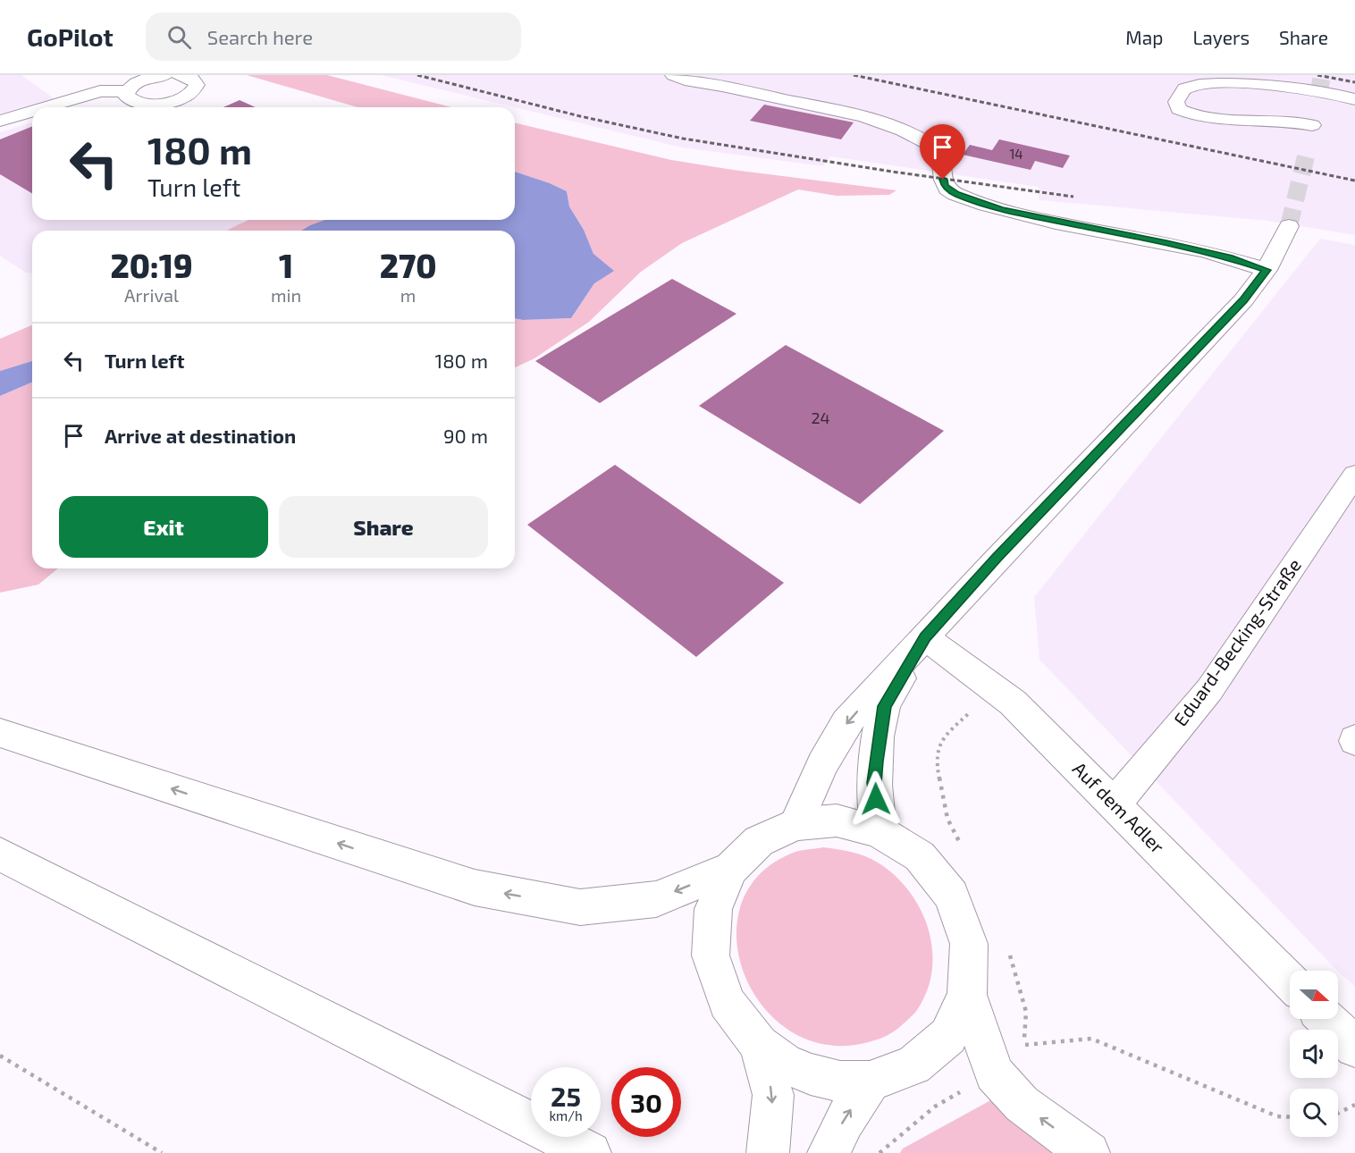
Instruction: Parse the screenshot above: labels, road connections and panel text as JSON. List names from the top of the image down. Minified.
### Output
{"streets":{"street":["Eduard-Becking-Straße","Auf dem Adler"]},"crossings":[["Eduard-Becking-Straße","Auf dem Adler"]],"house_numbers":["14","24"],"north":"right","page":{"header":"GoPilot","search":"Search here","nav":["Map","Layers","Share"],"turn":["180 m","Turn left"],"eta":["20:19","Arrival","1","min","270","m"],"list":[{"name":"Turn left","value":"180 m"},{"name":"Arrive at destination","value":"90 m"}],"buttons":["Exit","Share"],"speed":"25 km/h","limit":"30"}}
